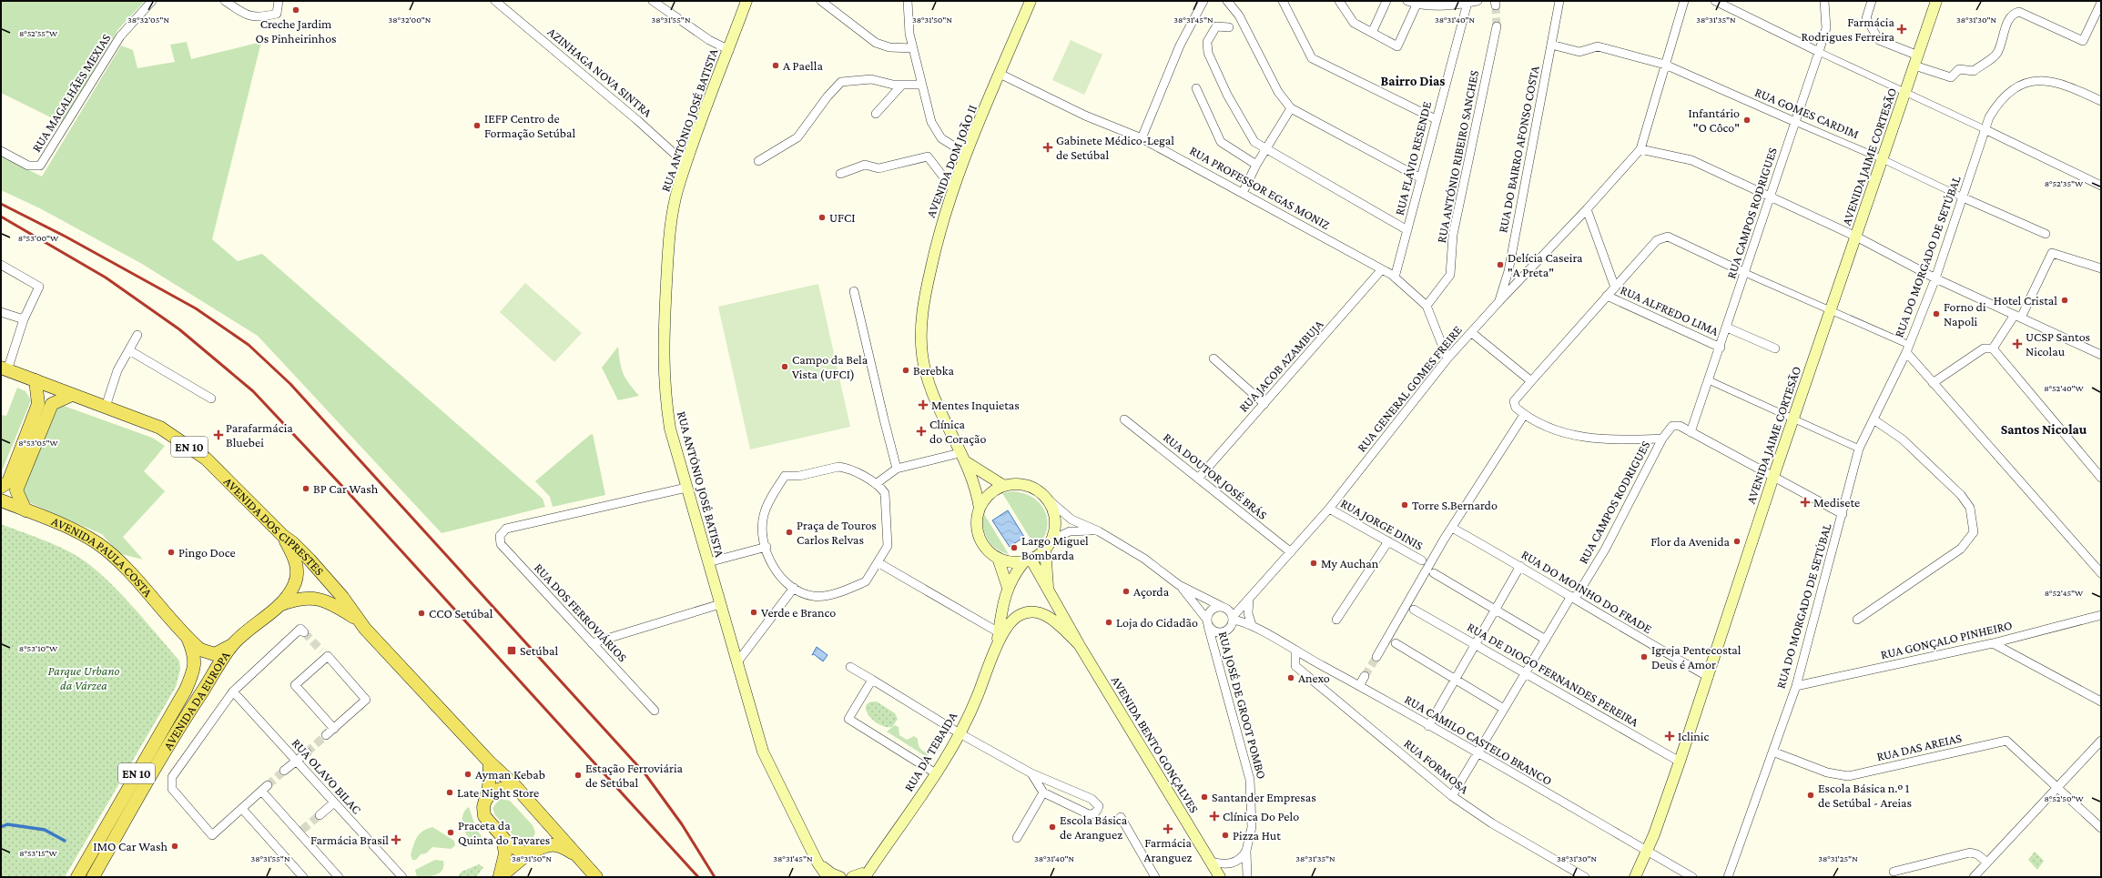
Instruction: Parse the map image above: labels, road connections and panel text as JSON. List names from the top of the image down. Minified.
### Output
{"streets":{"main road":["RUA ANTÓNIO JOSÉ BATISTA","AVENIDA JAIME CORTESÃO","AVENIDA DOM JOÃO II","EN 10","AVENIDA DOS CIPRESTES","AVENIDA PAULA COSTA","AVENIDA DA EUROPA","AVENIDA BENTO GONÇALVES","RUA DA TEBAIDA"],"street":["AZINHAGA NOVA SINTRA","RUA MAGALHÃES MEXIAS","RUA GOMES CARDIM","RUA DO BAIRRO AFONSO COSTA","RUA ANTÓNIO RIBEIRO SANCHES","RUA FLÁVIO RESENDE","RUA PROFESSOR EGAS MONIZ","RUA CAMPOS RODRIGUES","RUA DO MORGADO DE SETÚBAL","RUA ALFREDO LIMA","RUA JACOB AZAMBUJA","RUA GENERAL GOMES FREIRE","RUA DOUTOR JOSÉ BRÁS","RUA JORGE DINIS","RUA DO MOINHO DO FRADE","RUA DOS FERROVIÁRIOS","RUA GONÇALO PINHEIRO","RUA DE DIOGO FERNANDES PEREIRA","RUA JOSÉ DE GROOT POMBO","RUA CAMILO CASTELO BRANCO","RUA DAS AREIAS","RUA FORMOSA","RUA OLAVO BILAC"]},"crossings":[["AZINHAGA NOVA SINTRA","RUA ANTÓNIO JOSÉ BATISTA"],["RUA GOMES CARDIM","RUA DO BAIRRO AFONSO COSTA"],["RUA GOMES CARDIM","AVENIDA JAIME CORTESÃO"],["RUA GOMES CARDIM","RUA CAMPOS RODRIGUES"],["RUA GOMES CARDIM","RUA DO MORGADO DE SETÚBAL"],["RUA ANTÓNIO JOSÉ BATISTA","RUA DOS FERROVIÁRIOS"],["RUA DO BAIRRO AFONSO COSTA","RUA GENERAL GOMES FREIRE"],["RUA ANTÓNIO RIBEIRO SANCHES","RUA PROFESSOR EGAS MONIZ"],["AVENIDA JAIME CORTESÃO","RUA DO MOINHO DO FRADE"],["AVENIDA JAIME CORTESÃO","RUA DE DIOGO FERNANDES PEREIRA"],["AVENIDA JAIME CORTESÃO","RUA CAMILO CASTELO BRANCO"],["RUA FLÁVIO RESENDE","RUA PROFESSOR EGAS MONIZ"],["AVENIDA DOM JOÃO II","RUA PROFESSOR EGAS MONIZ"],["RUA PROFESSOR EGAS MONIZ","RUA JACOB AZAMBUJA"],["RUA PROFESSOR EGAS MONIZ","RUA GENERAL GOMES FREIRE"],["RUA CAMPOS RODRIGUES","RUA ALFREDO LIMA"],["RUA CAMPOS RODRIGUES","RUA DO MOINHO DO FRADE"],["RUA CAMPOS RODRIGUES","RUA DE DIOGO FERNANDES PEREIRA"],["RUA CAMPOS RODRIGUES","RUA CAMILO CASTELO BRANCO"],["RUA CAMPOS RODRIGUES","RUA FORMOSA"],["RUA DO MORGADO DE SETÚBAL","RUA GONÇALO PINHEIRO"],["RUA DO MORGADO DE SETÚBAL","RUA DAS AREIAS"],["RUA JACOB AZAMBUJA","RUA DOUTOR JOSÉ BRÁS"],["RUA GENERAL GOMES FREIRE","RUA DOUTOR JOSÉ BRÁS"],["RUA GENERAL GOMES FREIRE","RUA JORGE DINIS"],["RUA GENERAL GOMES FREIRE","RUA JOSÉ DE GROOT POMBO"],["RUA GENERAL GOMES FREIRE","RUA CAMILO CASTELO BRANCO"],["AVENIDA DOS CIPRESTES","AVENIDA DA EUROPA"],["AVENIDA PAULA COSTA","AVENIDA DA EUROPA"],["RUA JOSÉ DE GROOT POMBO","RUA CAMILO CASTELO BRANCO"],["RUA CAMILO CASTELO BRANCO","RUA FORMOSA"]],"districts":["Bairro Dias","Santos Nicolau"],"parks":["Parque Urbano da Várzea"],"places":{"other":["Creche Jardim Os Pinheirinhos","A Paella","Infantário \"O Côco\"","IEFP Centro de Formação Setúbal","UFCI","Delícia Caseira \"A Preta\"","Hotel Cristal","Forno di Napoli","Campo da Bela Vista (UFCI)","Berebka","BP Car Wash","Torre S.Bernardo","Praça de Touros Carlos Relvas","Flor da Avenida","Largo Miguel Bombarda","Pingo Doce","My Auchan","Açorda","Verde e Branco","CCO Setúbal","Loja do Cidadão","Igreja Pentecostal Deus é Amor","Anexo","Ayman Kebab","Estação Ferroviária de Setúbal","Late Night Store","Escola Básica n.º 1 de Setúbal - Areias","Santander Empresas","Escola Básica de Aranguez","Praceta da Quinta do Tavares","Pizza Hut","IMO Car Wash"],"health":["Farmácia Rodrigues Ferreira","Gabinete Médico-Legal de Setúbal","UCSP Santos Nicolau","Mentes Inquietas","Clínica do Coração","Parafarmácia Bluebei","Medisete","Iclinic","Clínica Do Pelo","Farmácia Aranguez","Farmácia Brasil"],"transit":["Setúbal"]},"coordinates":["38°32'05\"N","38°32'00\"N","38°31'55\"N","38°31'50\"N","38°31'45\"N","38°31'40\"N","38°31'35\"N","38°31'30\"N","8°52'55\"W","8°52'35\"W","8°53'00\"W","8°52'40\"W","8°53'05\"W","8°52'45\"W","8°53'10\"W","8°52'50\"W","8°53'15\"W","38°31'25\"N"]}
